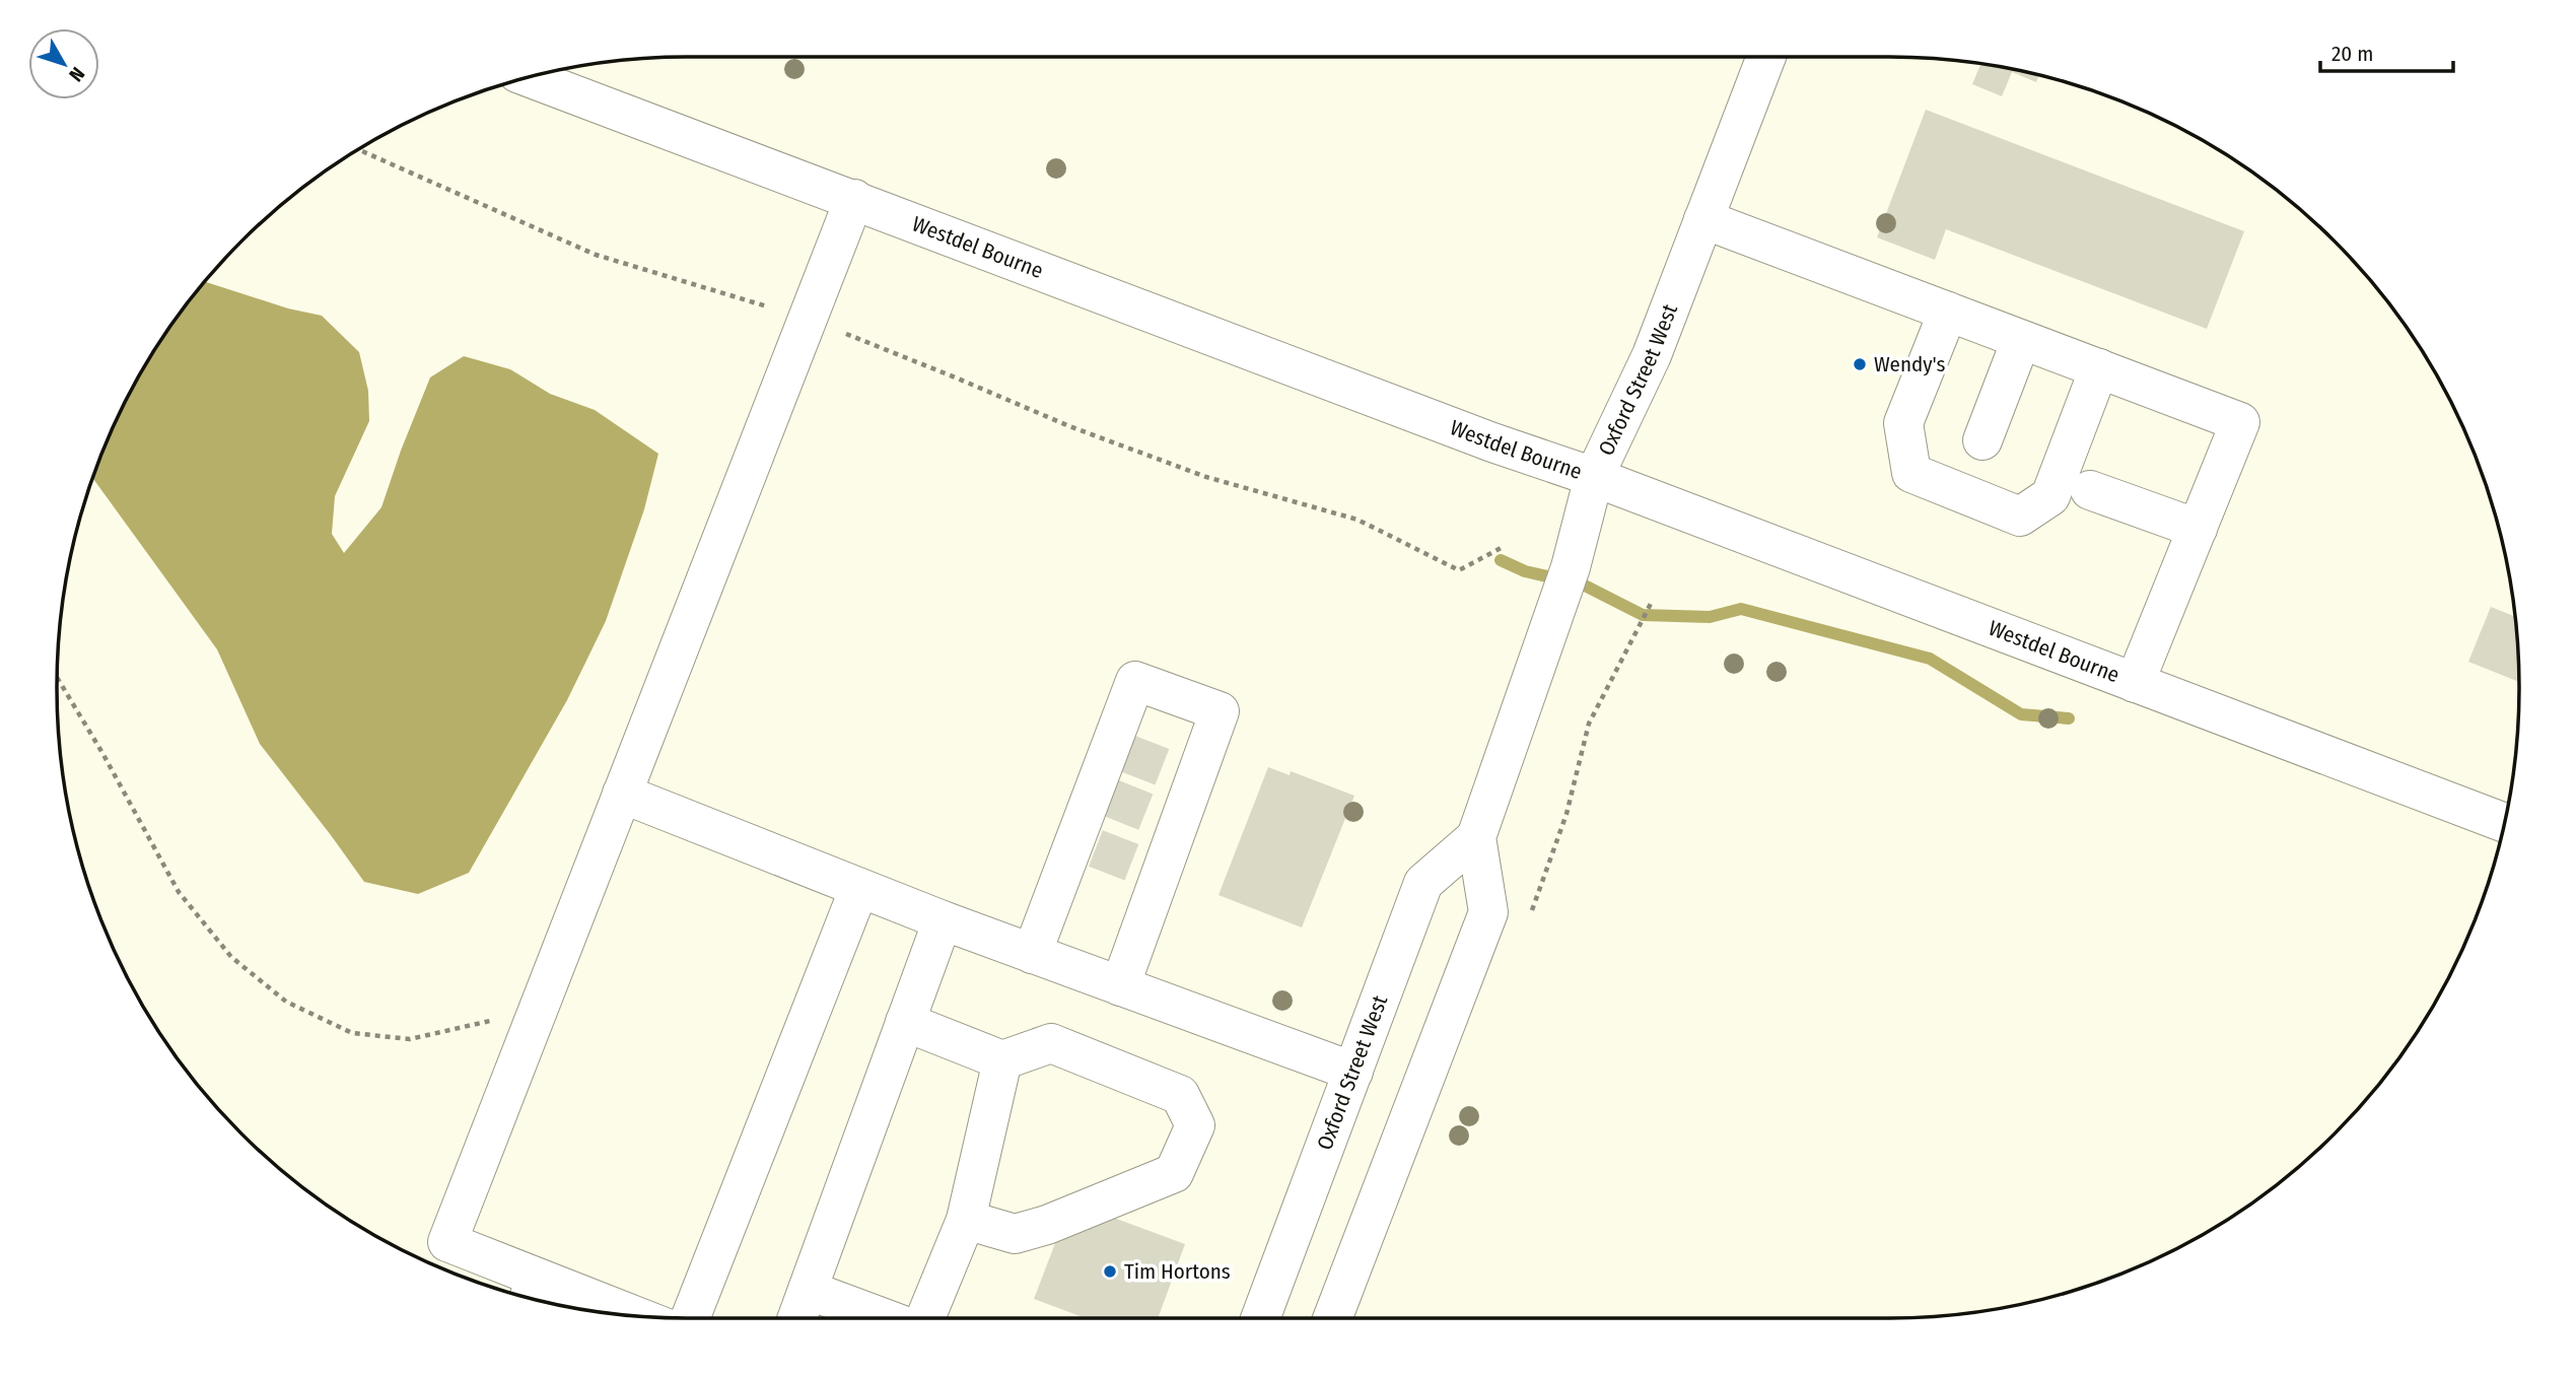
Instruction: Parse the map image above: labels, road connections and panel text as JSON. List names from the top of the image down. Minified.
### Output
{"streets":{"main road":["Westdel Bourne","Oxford Street West"]},"crossings":[["Westdel Bourne","Oxford Street West"]],"places":["Wendy's","Tim Hortons"],"scale_bar":"20 m","north":"bottom right"}
